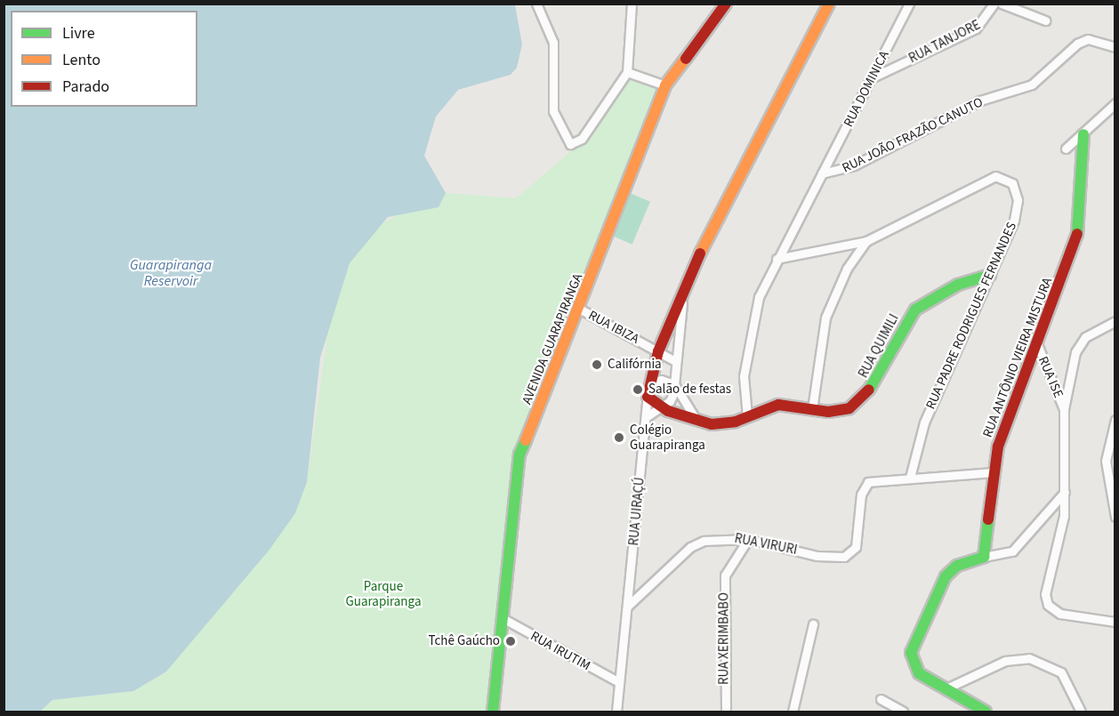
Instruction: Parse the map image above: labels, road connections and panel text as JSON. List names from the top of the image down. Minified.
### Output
{"streets":{"street":["RUA TANJORE","RUA DOMINICA","RUA JOÃO FRAZÃO CANUTO","RUA PADRE RODRIGUES FERNANDES","RUA IBIZA","AVENIDA GUARAPIRANGA","RUA QUIMILI","RUA ANTÔNIO VIEIRA MISTURA","RUA ISE","RUA UIRAÇÚ","RUA VIRURI","RUA XERIMBABO","RUA IRUTIM"]},"crossings":[["RUA TANJORE","RUA DOMINICA"],["RUA DOMINICA","RUA JOÃO FRAZÃO CANUTO"],["RUA PADRE RODRIGUES FERNANDES","RUA QUIMILI"],["RUA PADRE RODRIGUES FERNANDES","RUA VIRURI"],["RUA IBIZA","AVENIDA GUARAPIRANGA"],["AVENIDA GUARAPIRANGA","RUA IRUTIM"],["RUA QUIMILI","RUA UIRAÇÚ"],["RUA ANTÔNIO VIEIRA MISTURA","RUA ISE"],["RUA UIRAÇÚ","RUA VIRURI"],["RUA UIRAÇÚ","RUA IRUTIM"],["RUA VIRURI","RUA XERIMBABO"]],"water":["Guarapiranga Reservoir"],"parks":["Parque Guarapiranga"],"places":["Califórnia","Salão de festas","Colégio Guarapiranga","Tchê Gaúcho"],"legend":["Livre","Lento","Parado"]}
